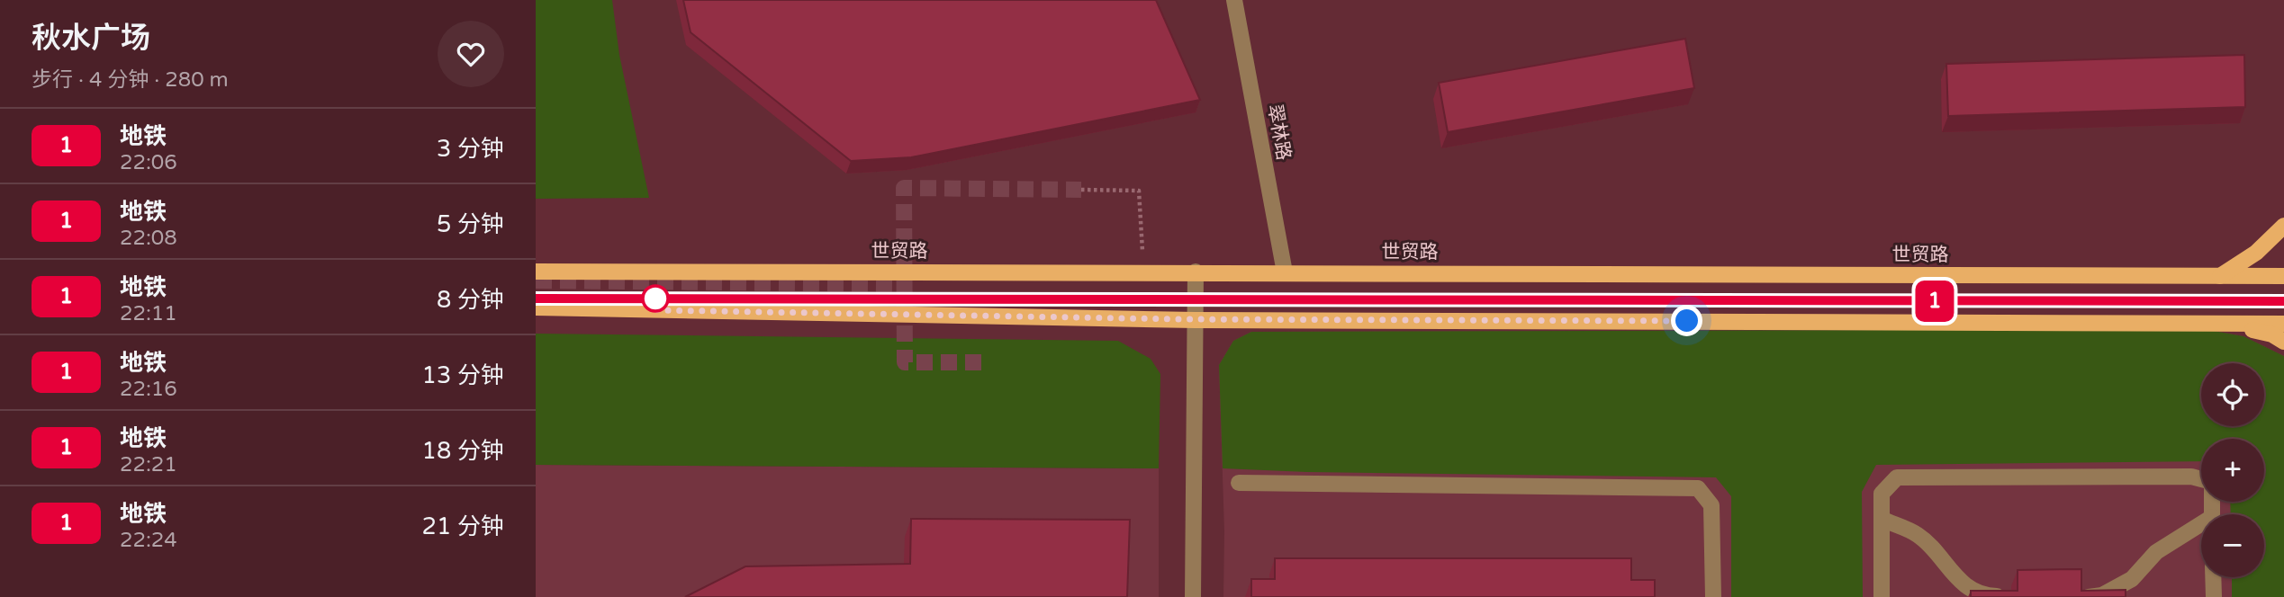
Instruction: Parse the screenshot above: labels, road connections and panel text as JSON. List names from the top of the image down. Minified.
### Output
{"streets":{"main road":["世贸路"],"street":["翠林路"]},"crossings":[["翠林路","世贸路"]],"lines":["metro line 1"],"page":{"heading":["秋水广场","步行 · 4 分钟 · 280 m"],"on_map":"1","list":[{"mark":"1","name":"地铁","note":"22:06","value":"3 分钟"},{"mark":"1","name":"地铁","note":"22:08","value":"5 分钟"},{"mark":"1","name":"地铁","note":"22:11","value":"8 分钟"},{"mark":"1","name":"地铁","note":"22:16","value":"13 分钟"},{"mark":"1","name":"地铁","note":"22:21","value":"18 分钟"},{"mark":"1","name":"地铁","note":"22:24","value":"21 分钟"}],"map_buttons":["+","−"]}}
